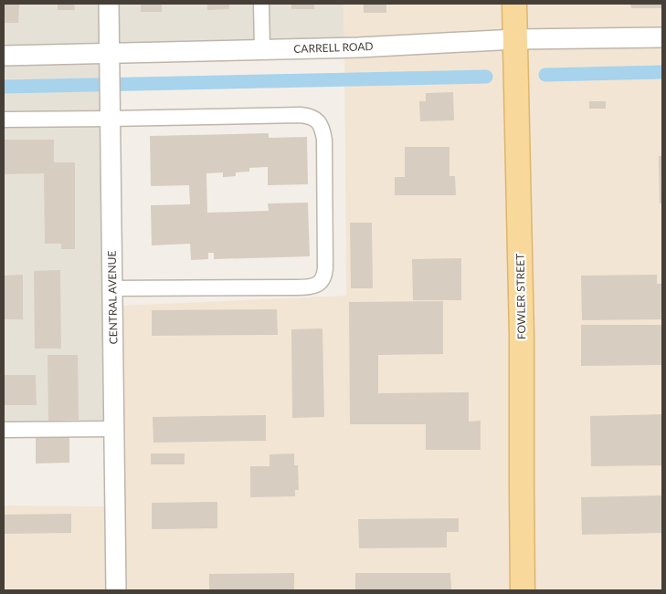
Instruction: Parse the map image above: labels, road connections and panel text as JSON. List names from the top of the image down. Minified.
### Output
{"streets":{"main road":["FOWLER STREET"],"street":["CARRELL ROAD","CENTRAL AVENUE"]},"crossings":[["CARRELL ROAD","FOWLER STREET"],["CARRELL ROAD","CENTRAL AVENUE"]]}
